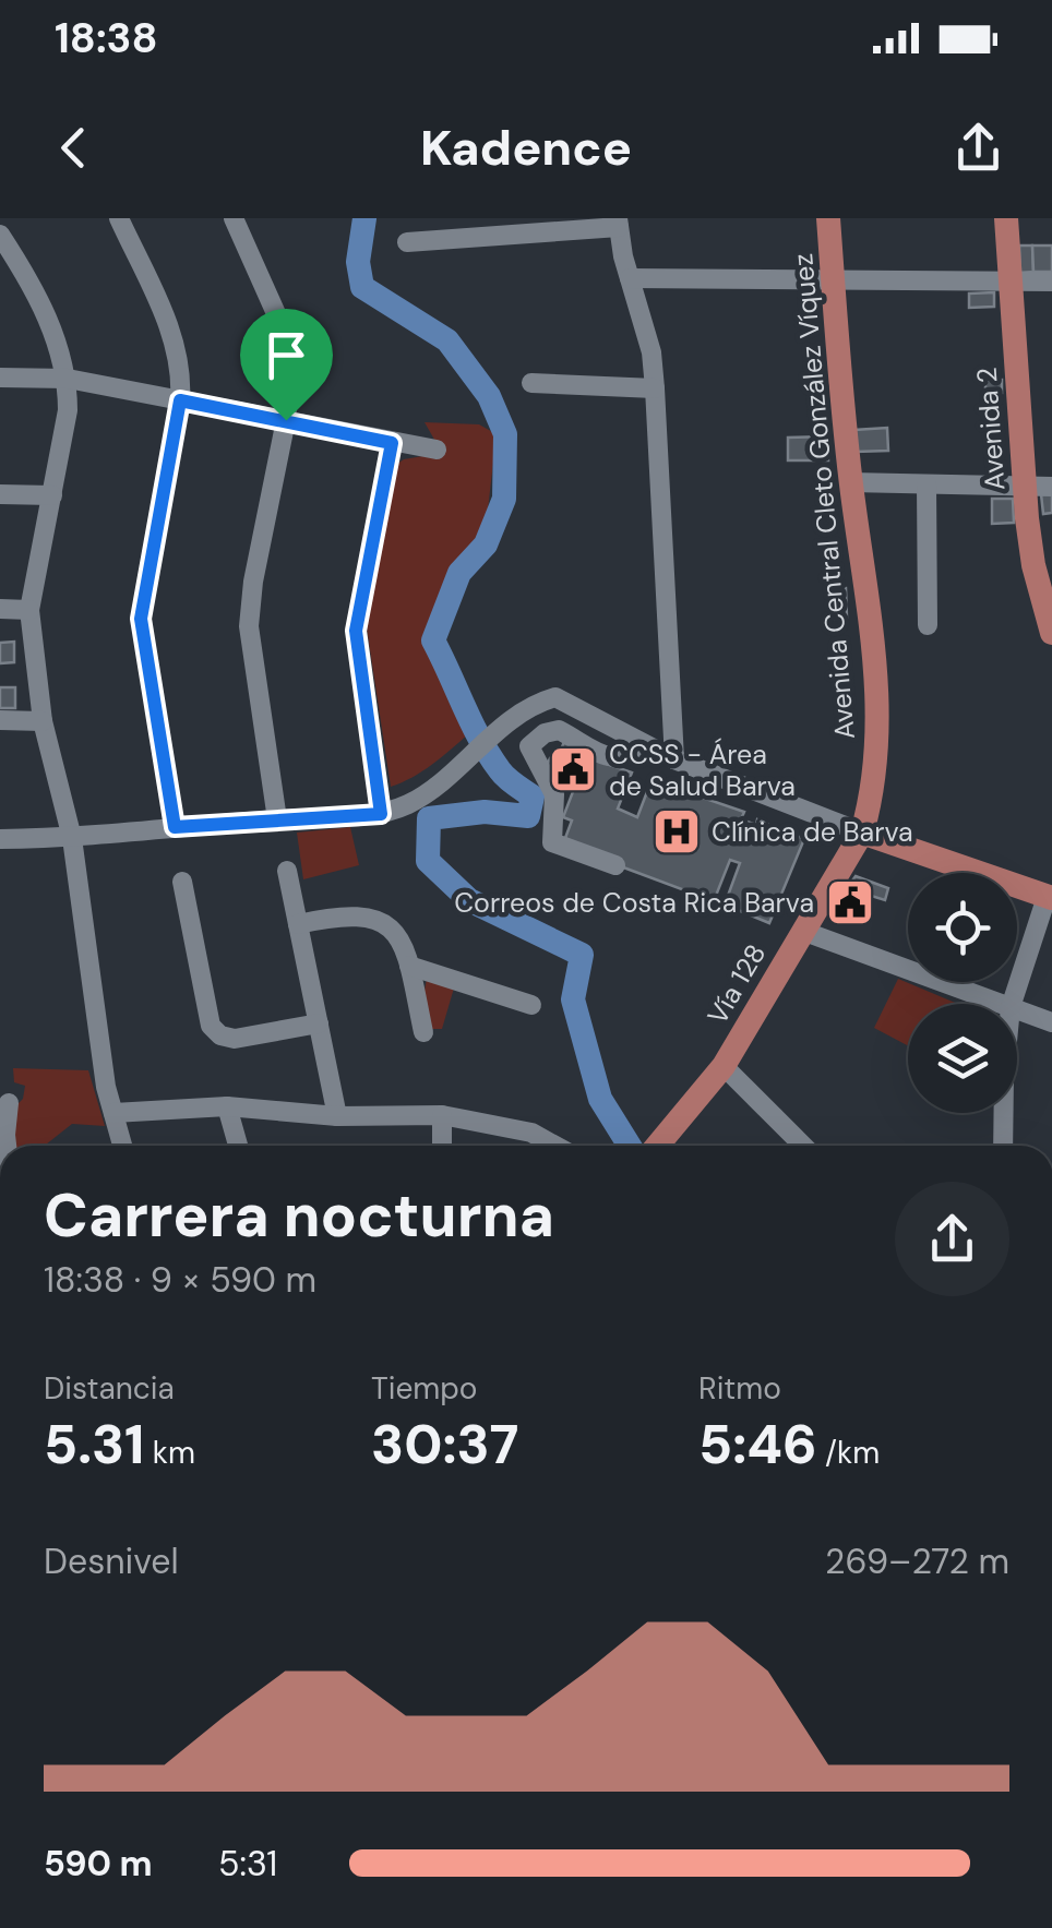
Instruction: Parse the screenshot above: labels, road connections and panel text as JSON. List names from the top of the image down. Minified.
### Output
{"streets":{"main road":["Avenida 2","Avenida Central Cleto González Víquez","Vía 128"]},"crossings":[["Avenida Central Cleto González Víquez","Vía 128"]],"places":{"public building":["CCSS - Área de Salud Barva","Correos de Costa Rica Barva"],"hospital":["Clínica de Barva"]},"page":{"status":"18:38","header":"Kadence","heading":["Carrera nocturna","18:38 · 9 × 590 m"],"stats":[["Distancia","5.31 km"],["Tiempo","30:37"],["Ritmo","5:46 /km"]],"chart":["Desnivel","269–272 m"],"list":[{"name":"590 m","note":"5:31"}]}}
